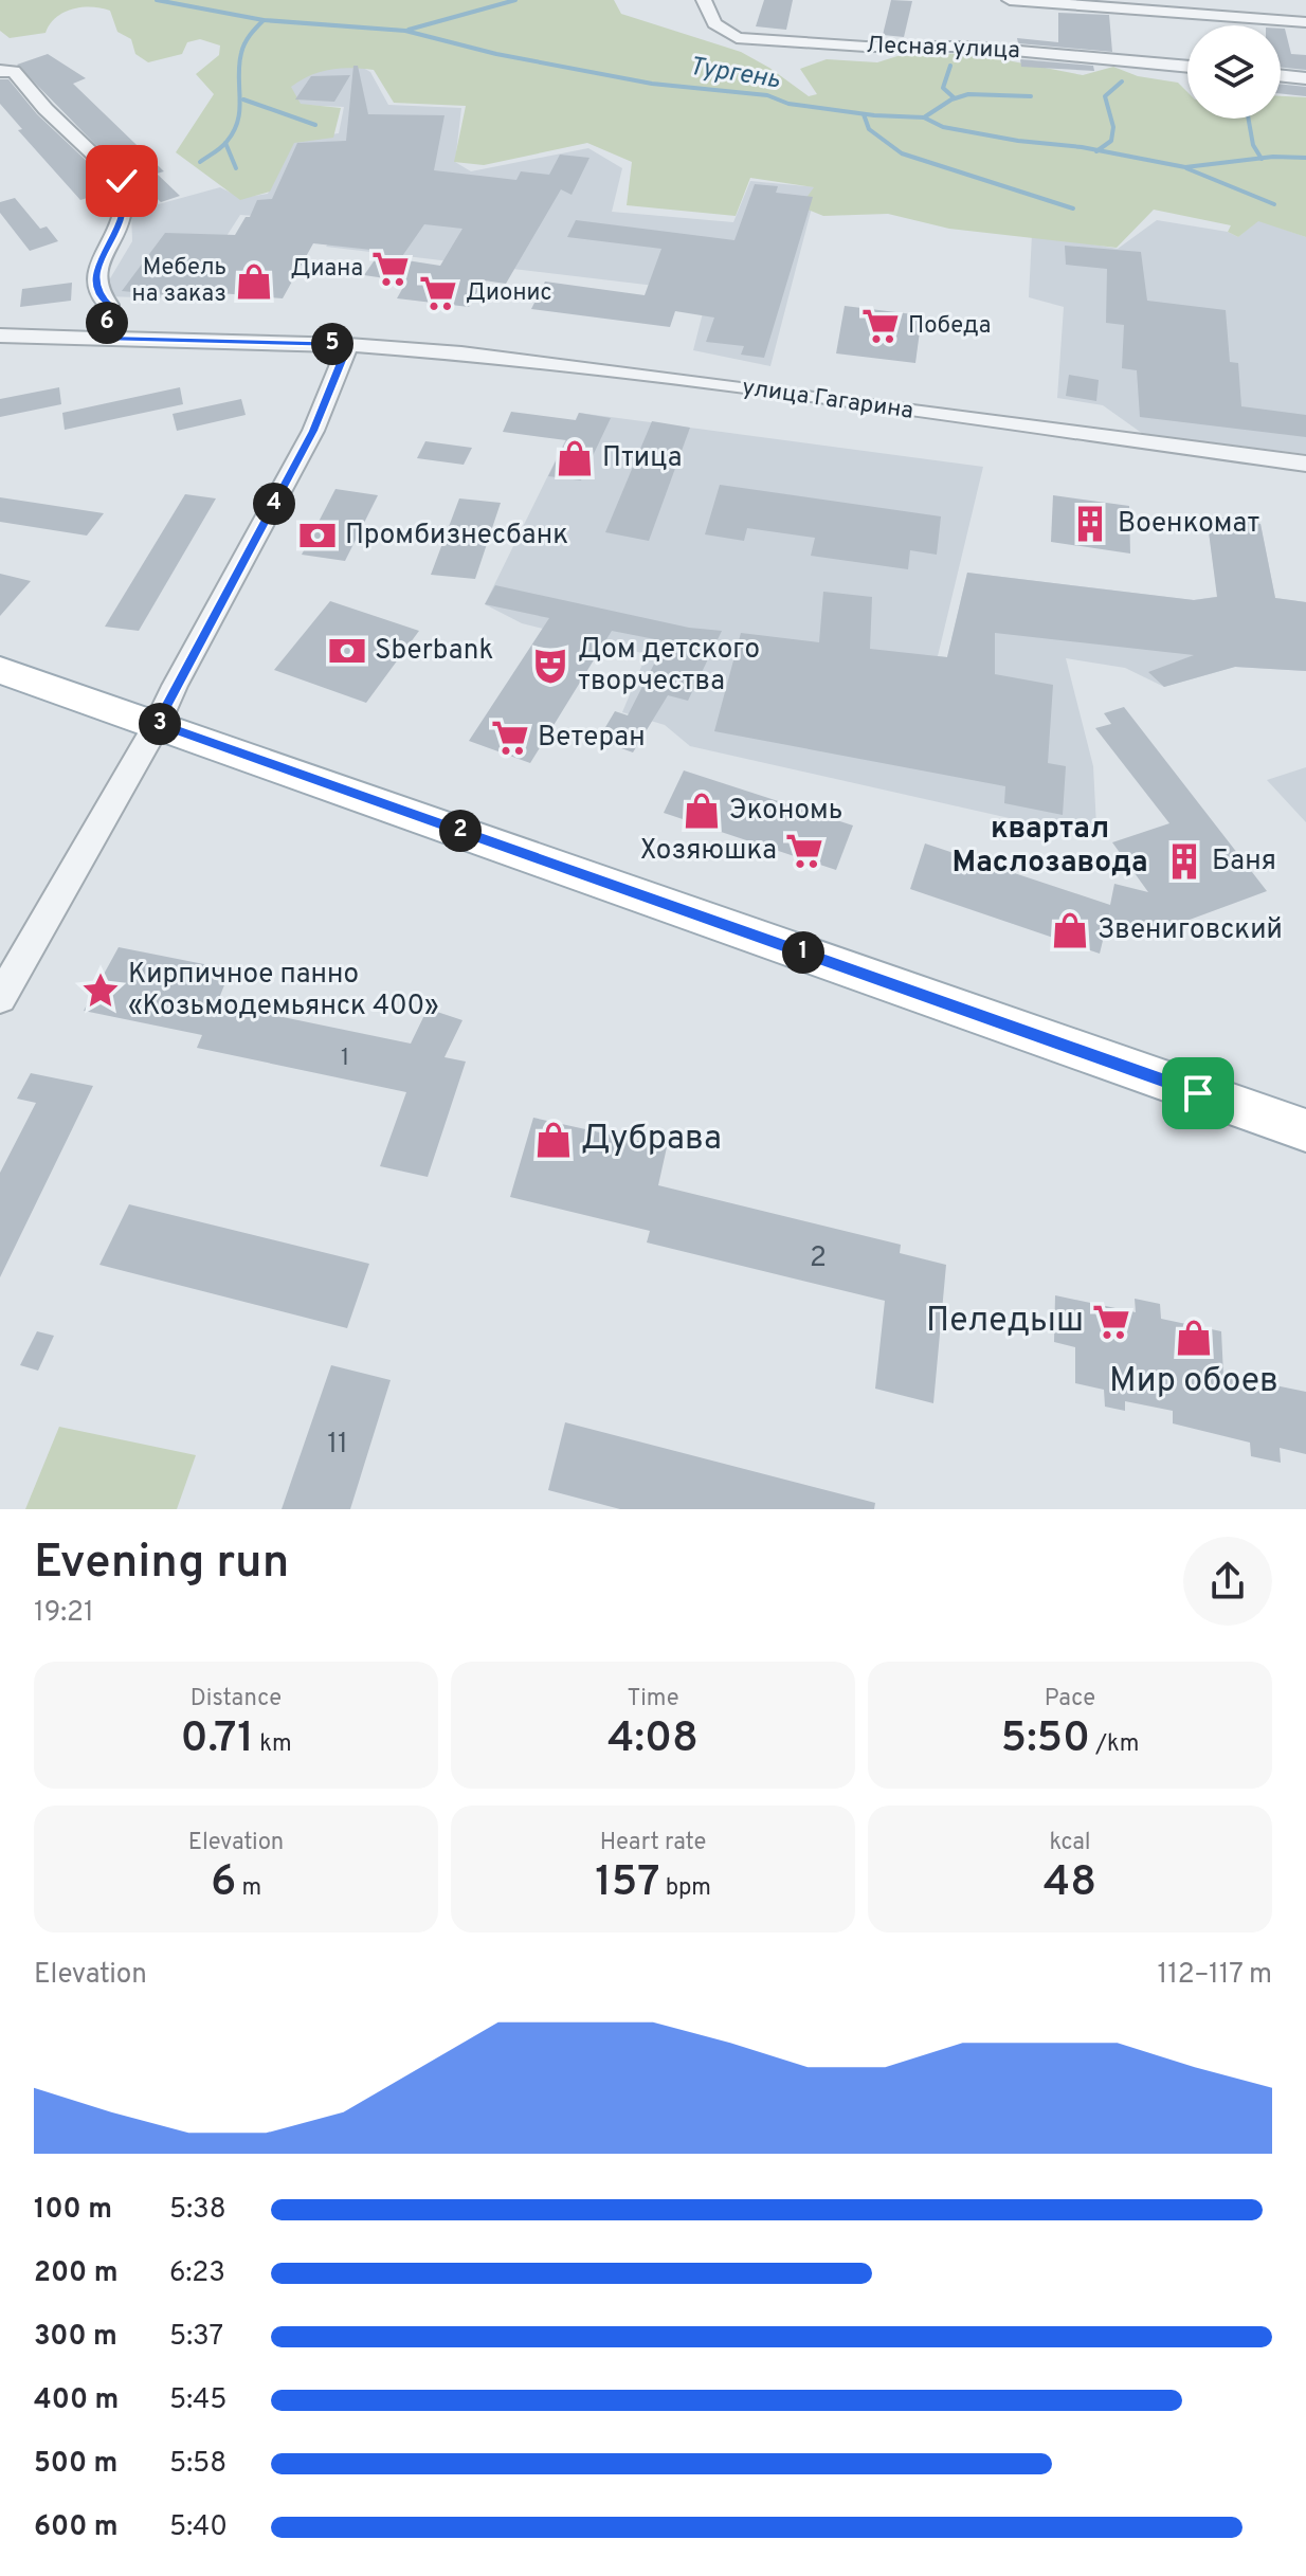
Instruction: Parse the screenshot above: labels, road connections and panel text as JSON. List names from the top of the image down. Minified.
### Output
{"streets":{"street":["Лесная улица","улица Гагарина"]},"districts":["квартал Маслозавода"],"water":["Тургень"],"places":{"supermarket":["Диана","Дионис","Победа","Ветеран","Хозяюшка","Пеледыш"],"shop":["Мебель на заказ","Птица","Экономь","Звениговский","Дубрава","Мир обоев"],"building":["Военкомат","Баня"],"bank":["Промбизнесбанк","Sberbank"],"theatre":["Дом детского творчества"],"place":["Кирпичное панно «Козьмодемьянск 400»"]},"house_numbers":["1","2","11"],"page":{"pins":["6","5","4","3","2","1"],"heading":["Evening run","19:21"],"stats":[["Distance","0.71 km"],["Time","4:08"],["Pace","5:50 /km"],["Elevation","6 m"],["Heart rate","157 bpm"],["kcal","48"]],"chart":["Elevation","112–117 m"],"list":[{"name":"100 m","note":"5:38"},{"name":"200 m","note":"6:23"},{"name":"300 m","note":"5:37"},{"name":"400 m","note":"5:45"},{"name":"500 m","note":"5:58"},{"name":"600 m","note":"5:40"}]}}
